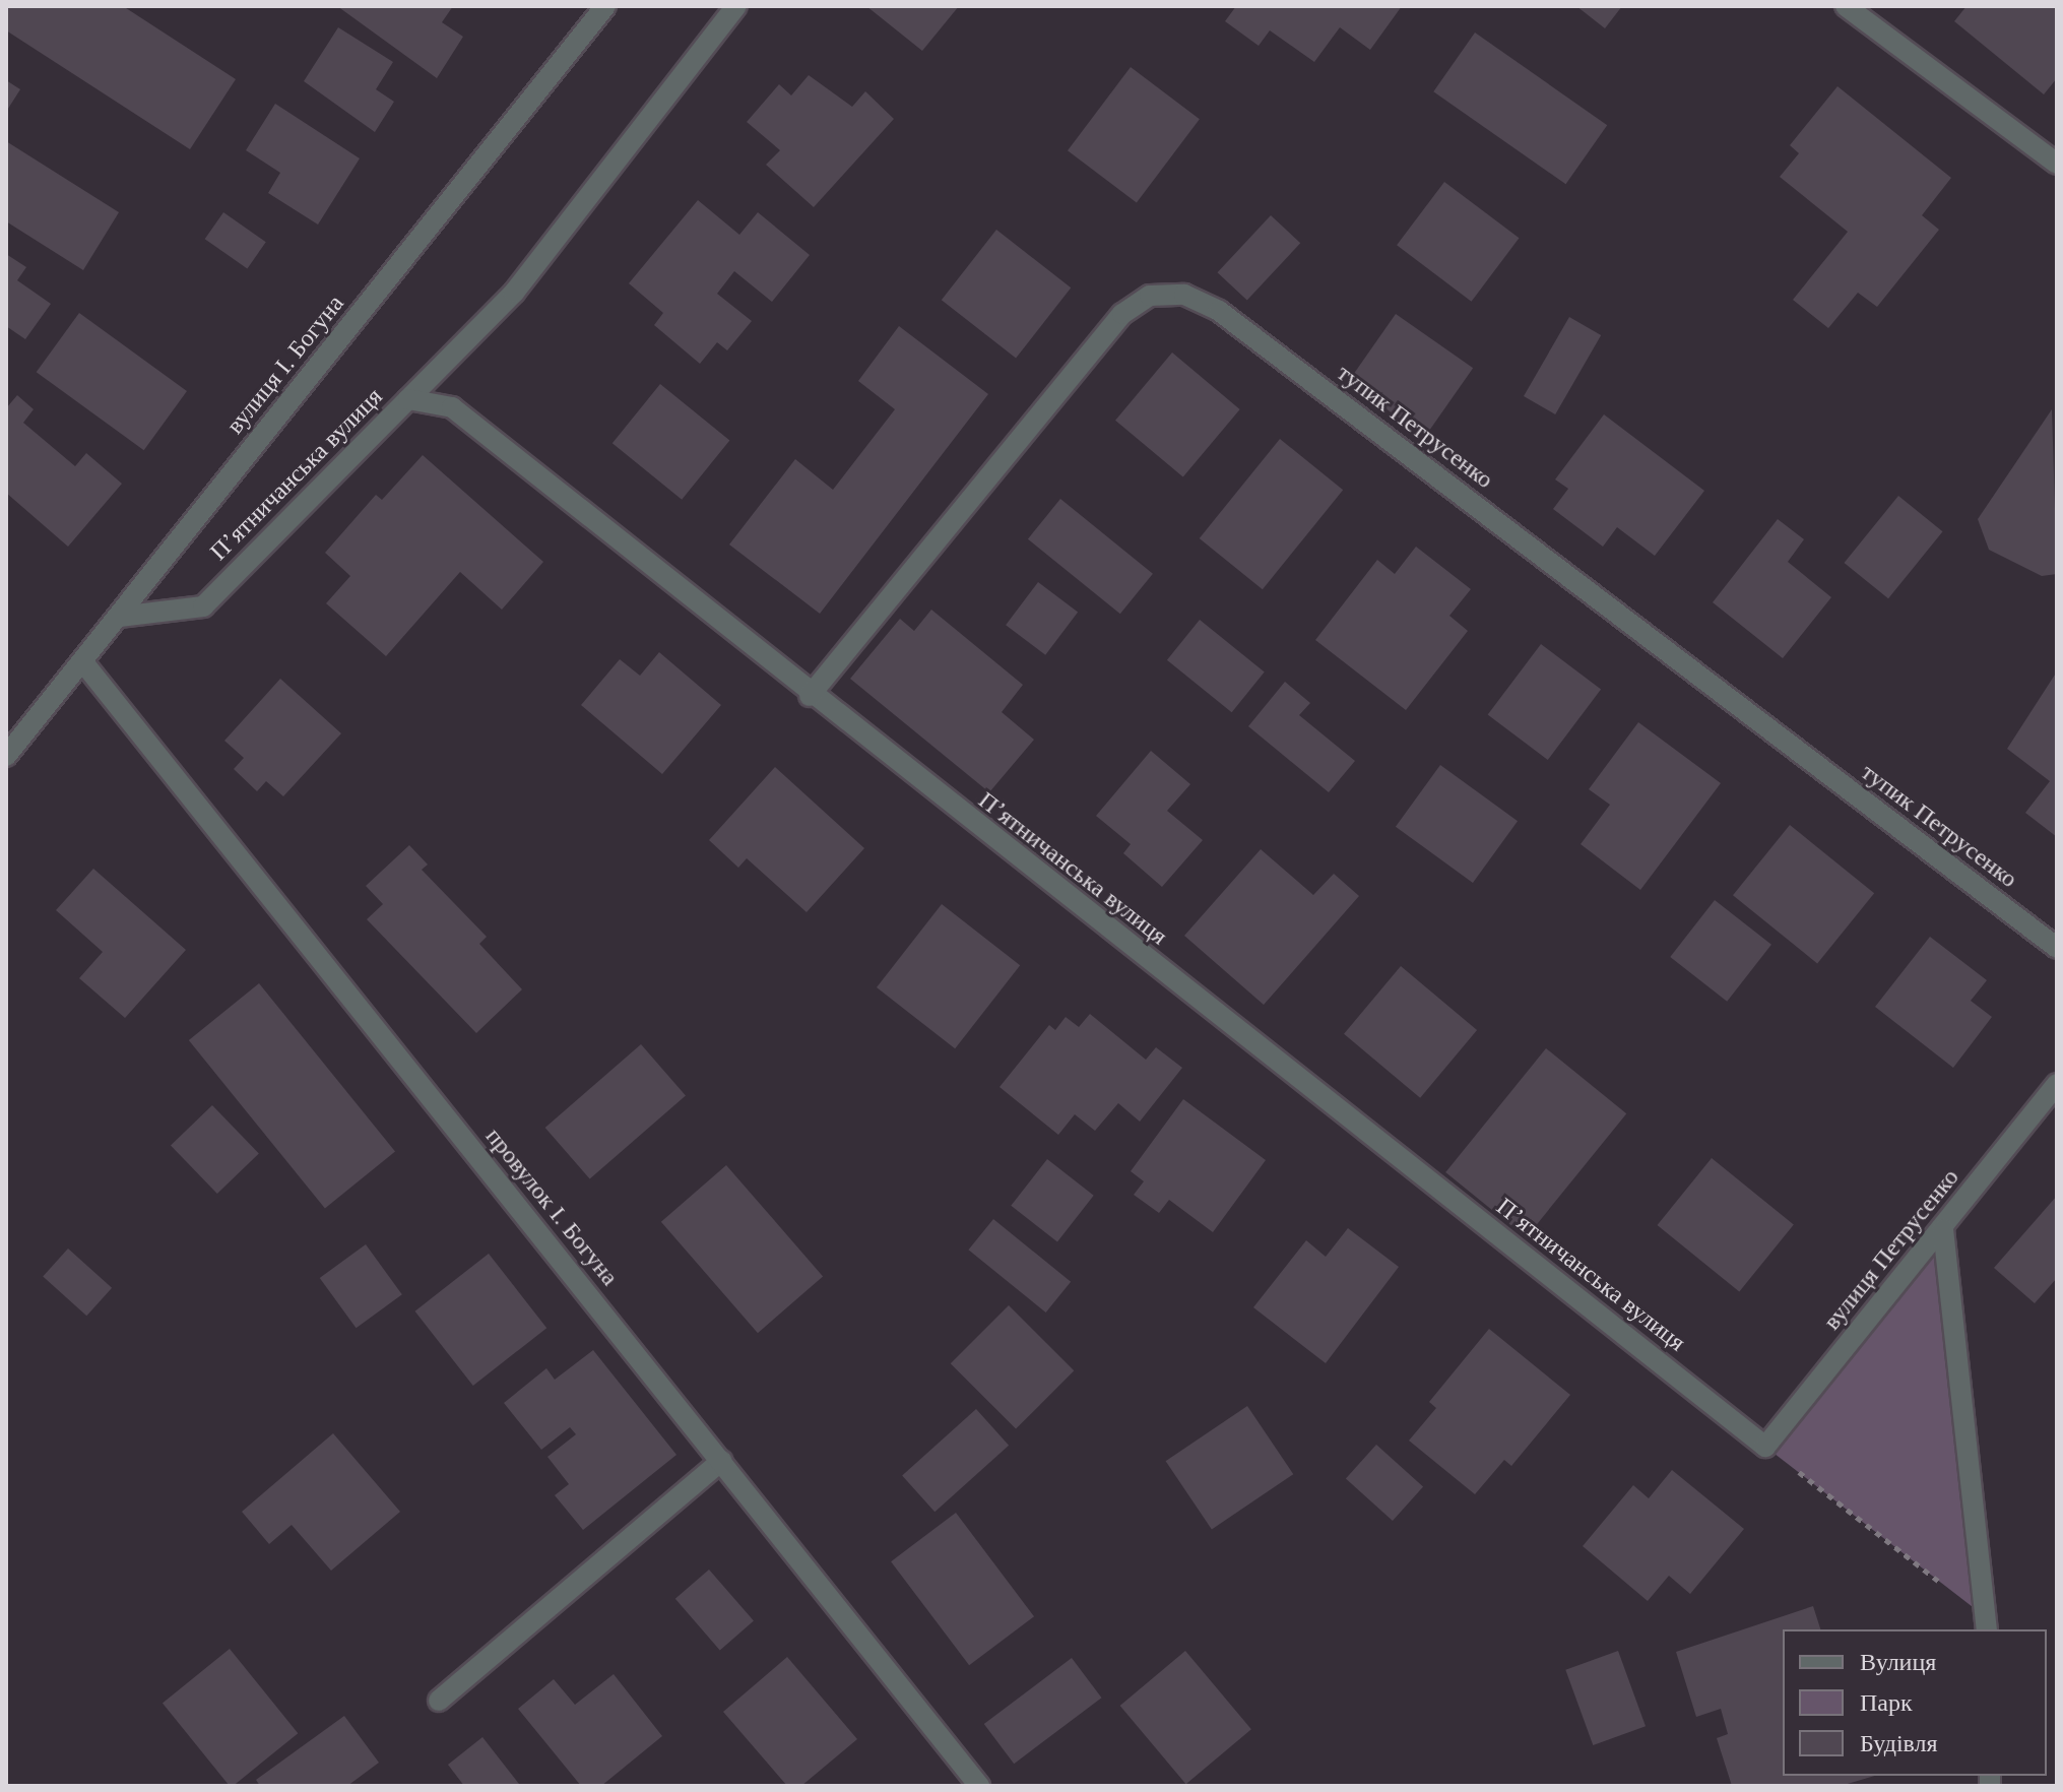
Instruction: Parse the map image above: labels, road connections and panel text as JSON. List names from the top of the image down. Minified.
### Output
{"streets":{"street":["вулиця І. Богуна","тупик Петрусенко","Пʼятничанська вулиця","провулок І. Богуна","вулиця Петрусенко"]},"crossings":[["вулиця І. Богуна","Пʼятничанська вулиця"],["вулиця І. Богуна","провулок І. Богуна"],["тупик Петрусенко","Пʼятничанська вулиця"],["Пʼятничанська вулиця","вулиця Петрусенко"]],"legend":["Вулиця","Парк","Будівля"]}
